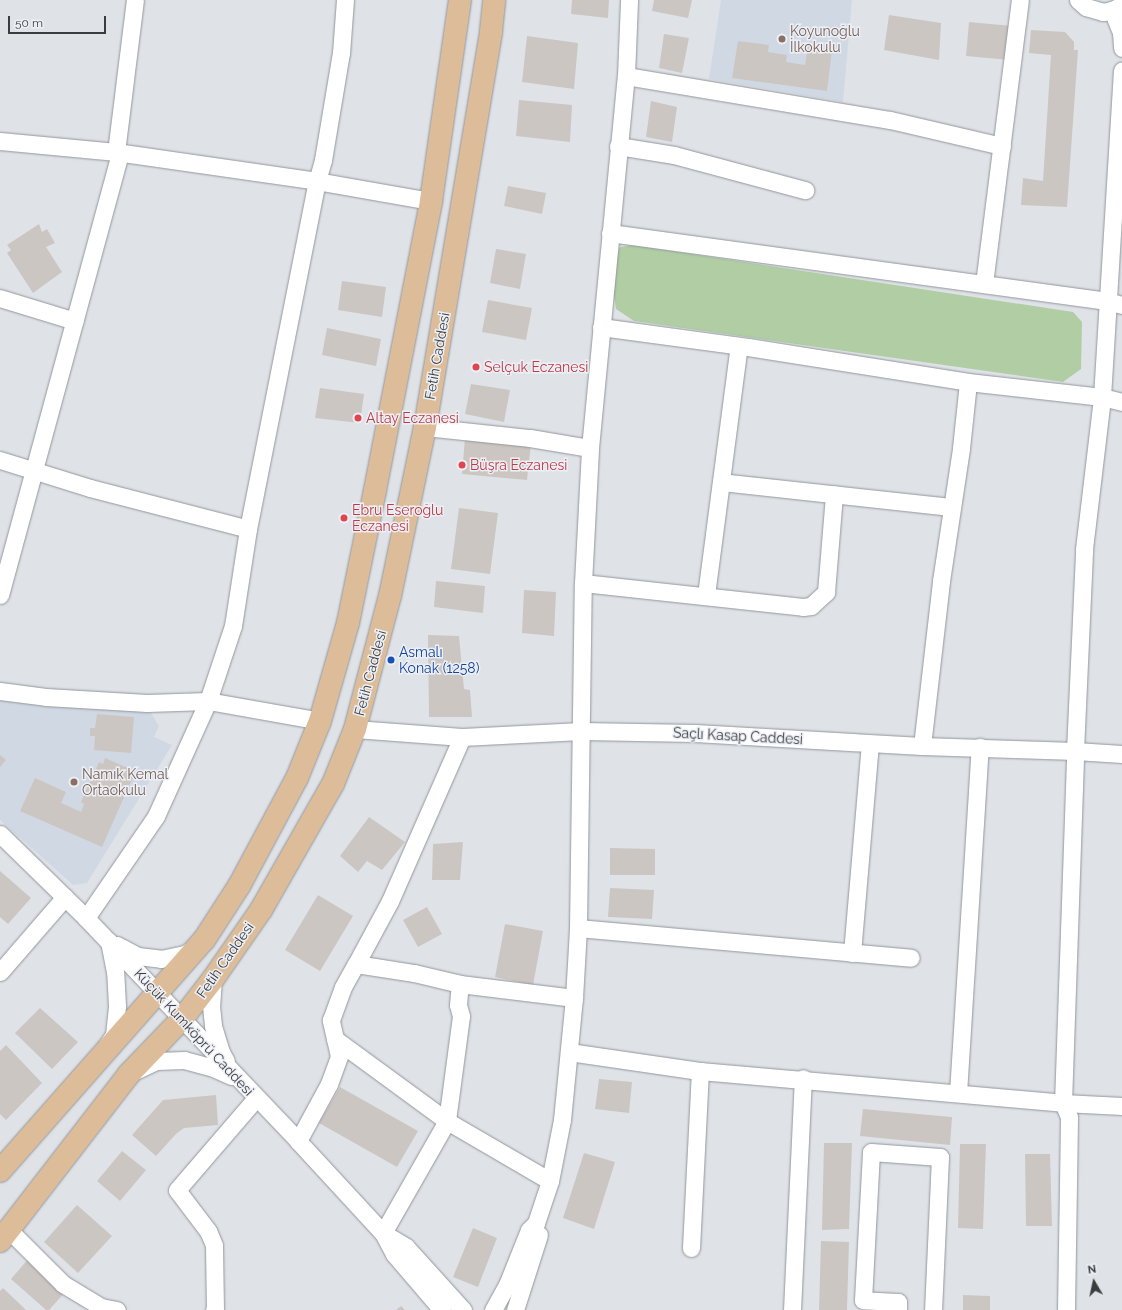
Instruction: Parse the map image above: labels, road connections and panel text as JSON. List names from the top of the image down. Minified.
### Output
{"streets":{"main road":["Fetih Caddesi"],"street":["Saçlı Kasap Caddesi","Küçük Kumköprü Caddesi"]},"crossings":[["Fetih Caddesi","Saçlı Kasap Caddesi"],["Fetih Caddesi","Küçük Kumköprü Caddesi"]],"places":["Koyunoğlu İlkokulu","Selçuk Eczanesi","Altay Eczanesi","Büşra Eczanesi","Ebru Eseroğlu Eczanesi","Asmalı Konak (1258)","Namık Kemal Ortaokulu"],"scale_bar":"50 m","north":"top"}
